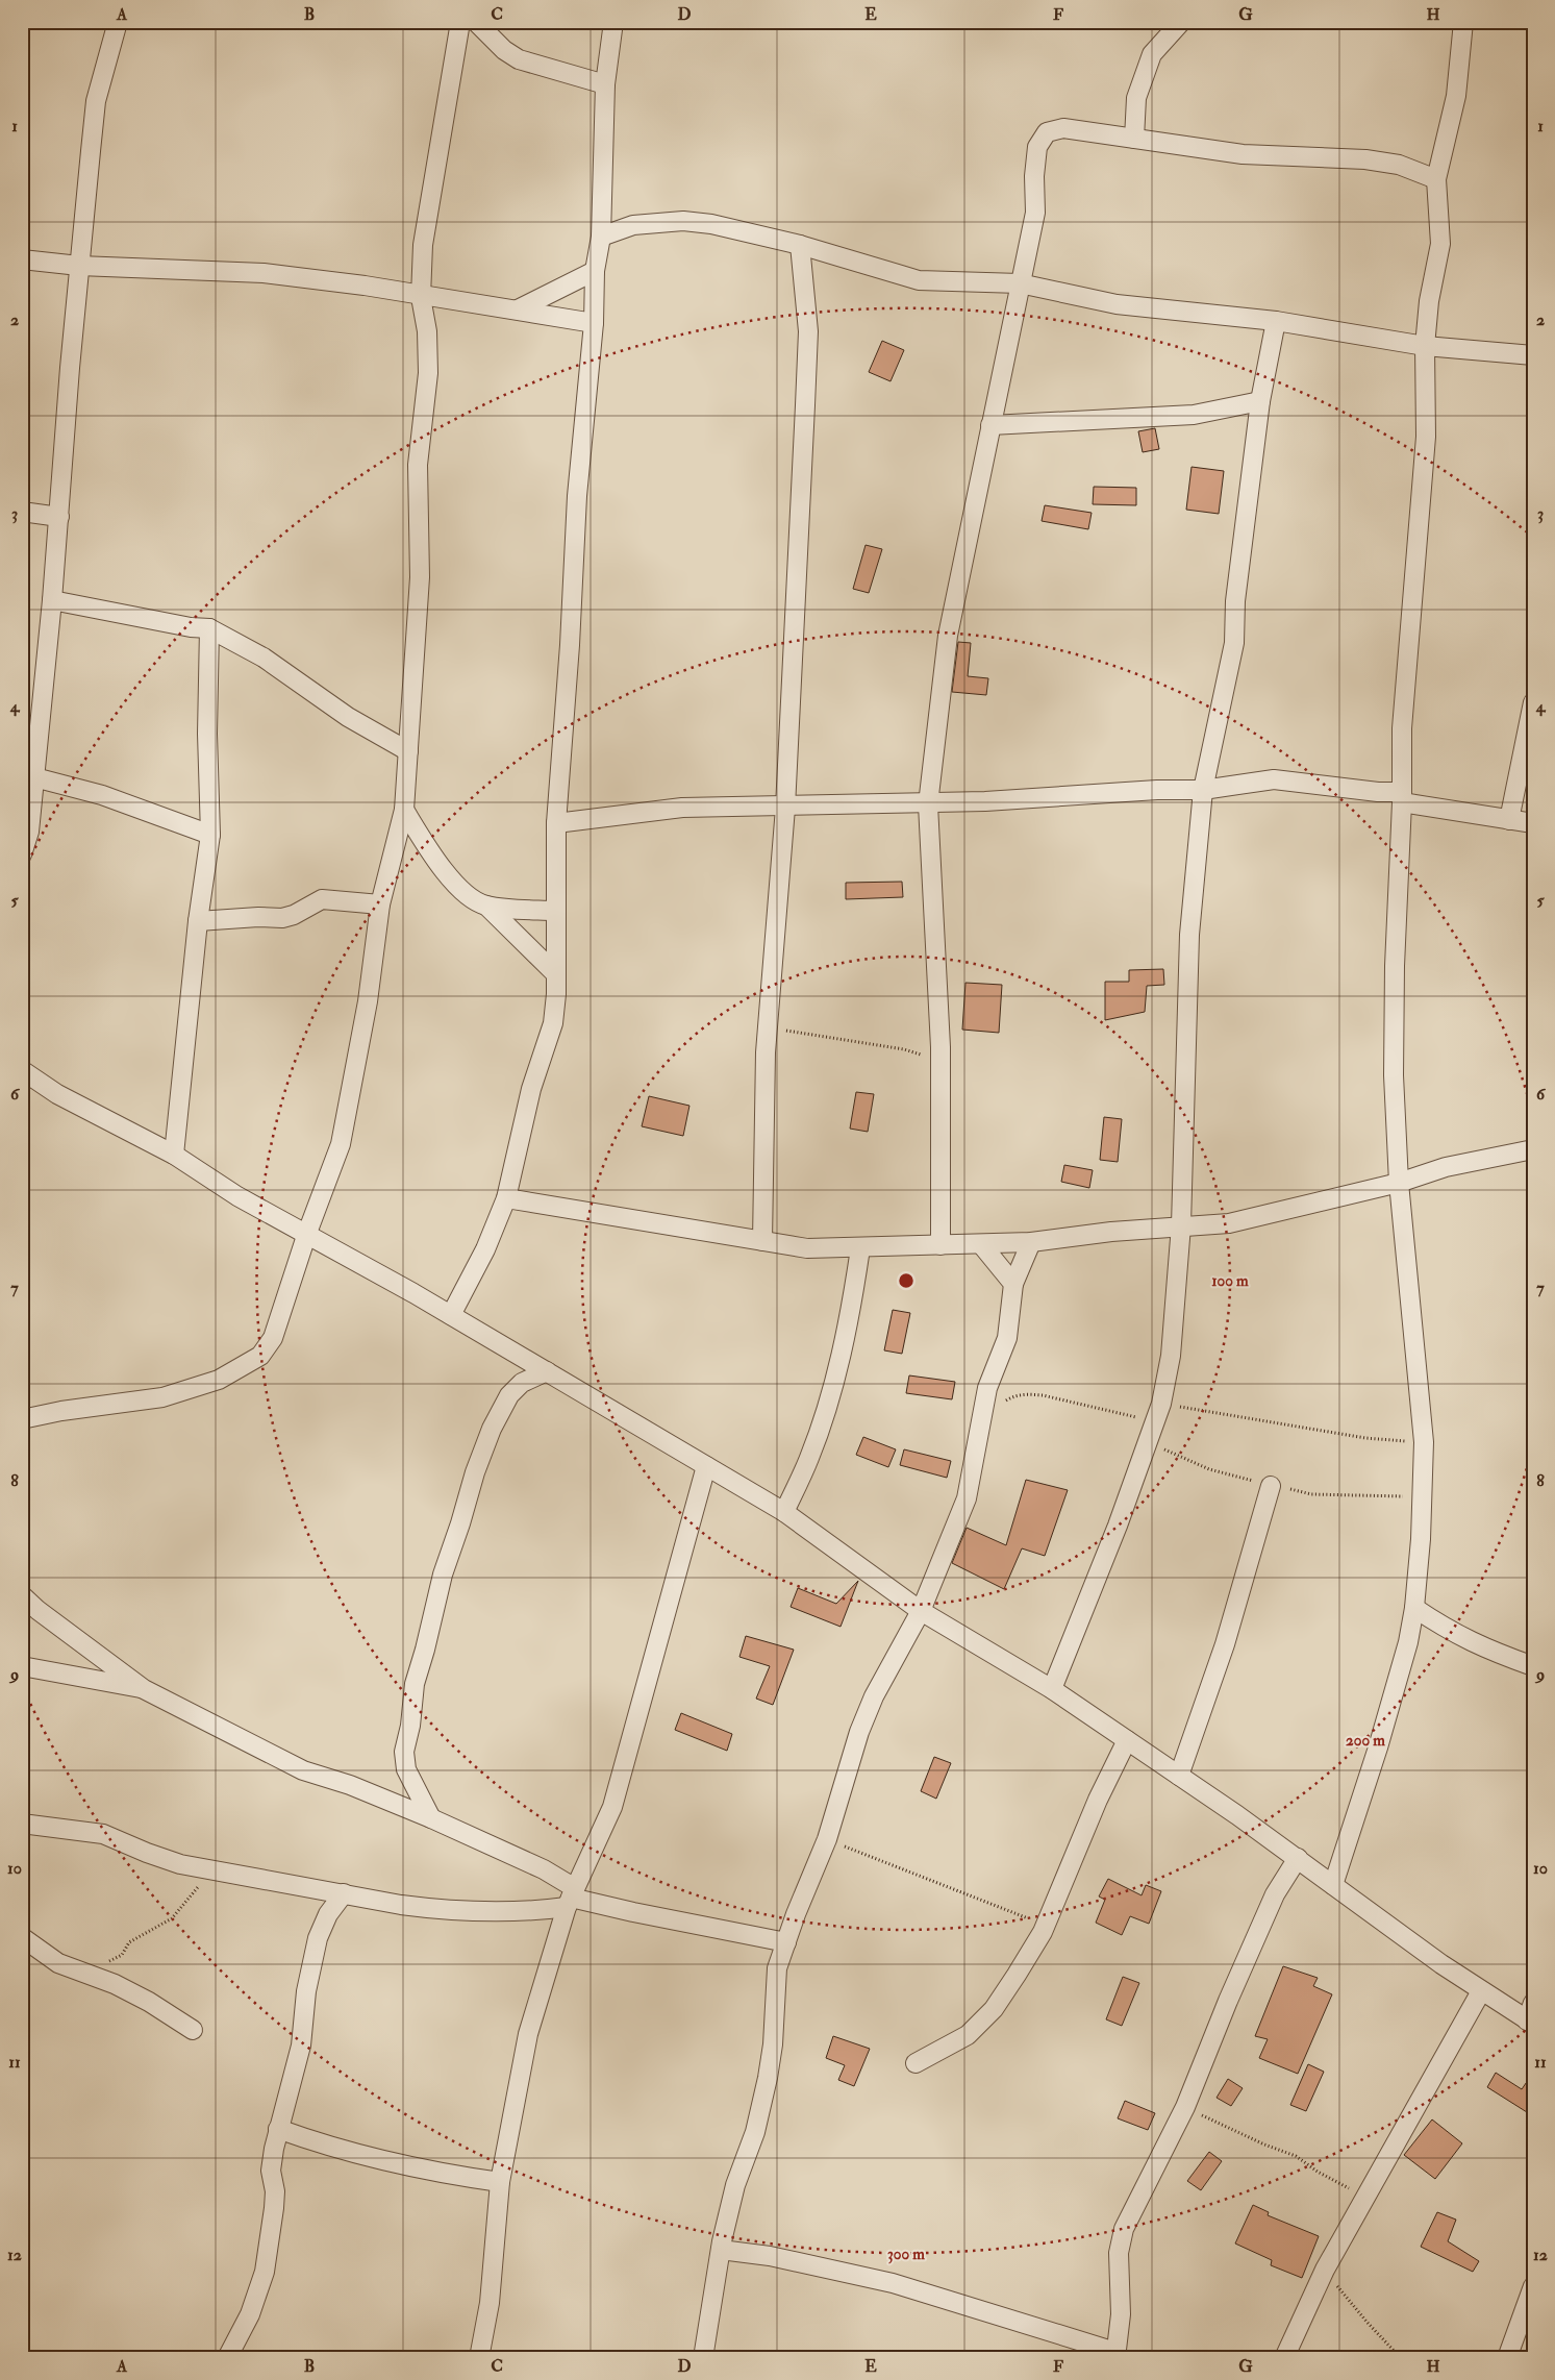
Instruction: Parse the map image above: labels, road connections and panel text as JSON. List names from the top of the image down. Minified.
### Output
{"grid":{"columns":["A","B","C","D","E","F","G","H"],"rows":["1","2","3","4","5","6","7","8","9","10","11","12"]},"rings":["100 m","200 m","300 m"]}
